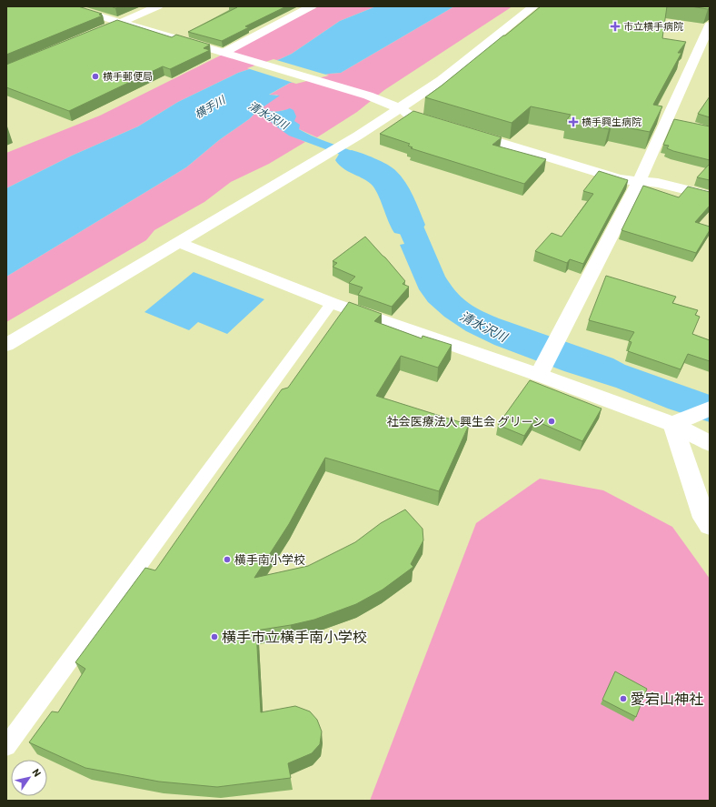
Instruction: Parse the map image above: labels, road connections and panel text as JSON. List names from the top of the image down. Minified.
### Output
{"water":["横手川","清水沢川"],"places":{"health":["市立横手病院","横手興生病院"],"other":["横手郵便局","社会医療法人 興生会 グリーン","横手南小学校","横手市立横手南小学校","愛宕山神社"]},"north":"top right"}
